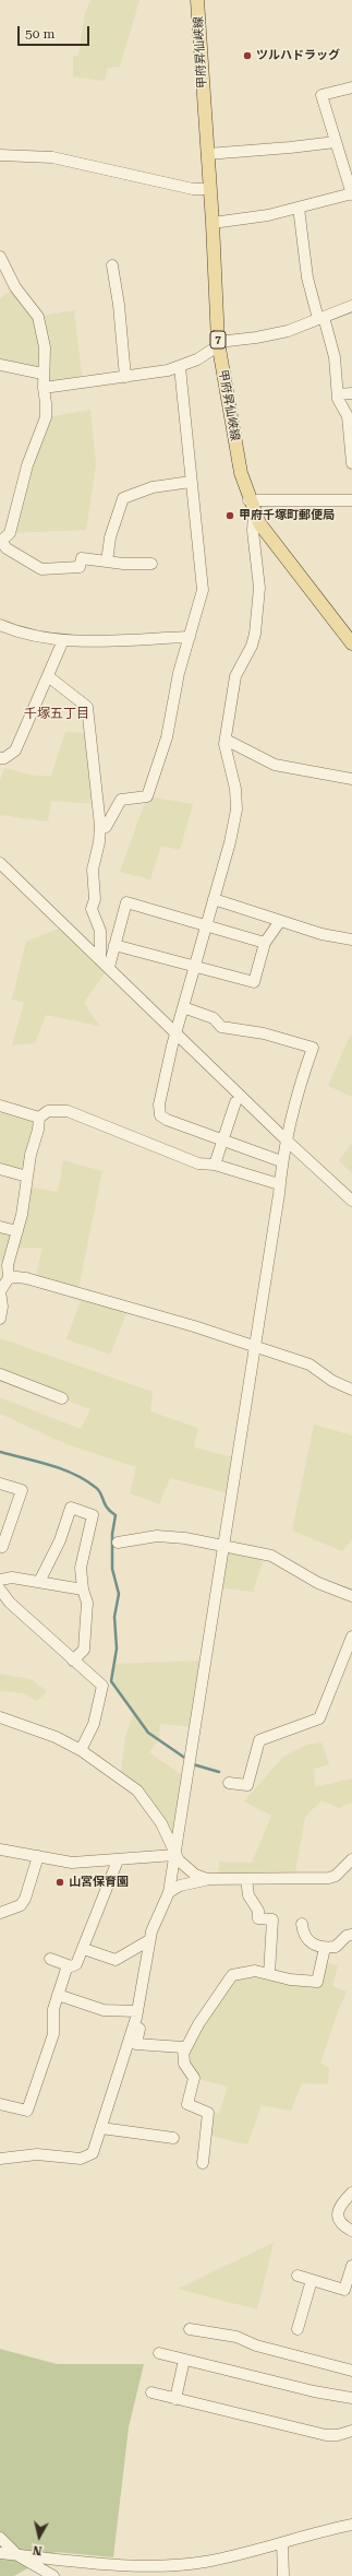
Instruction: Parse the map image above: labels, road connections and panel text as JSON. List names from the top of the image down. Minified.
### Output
{"streets":{"main road":["甲府昇仙峡線","7"]},"districts":["千塚五丁目"],"places":["ツルハドラッグ","甲府千塚町郵便局","山宮保育園"],"scale_bar":"50 m","north":"bottom"}
